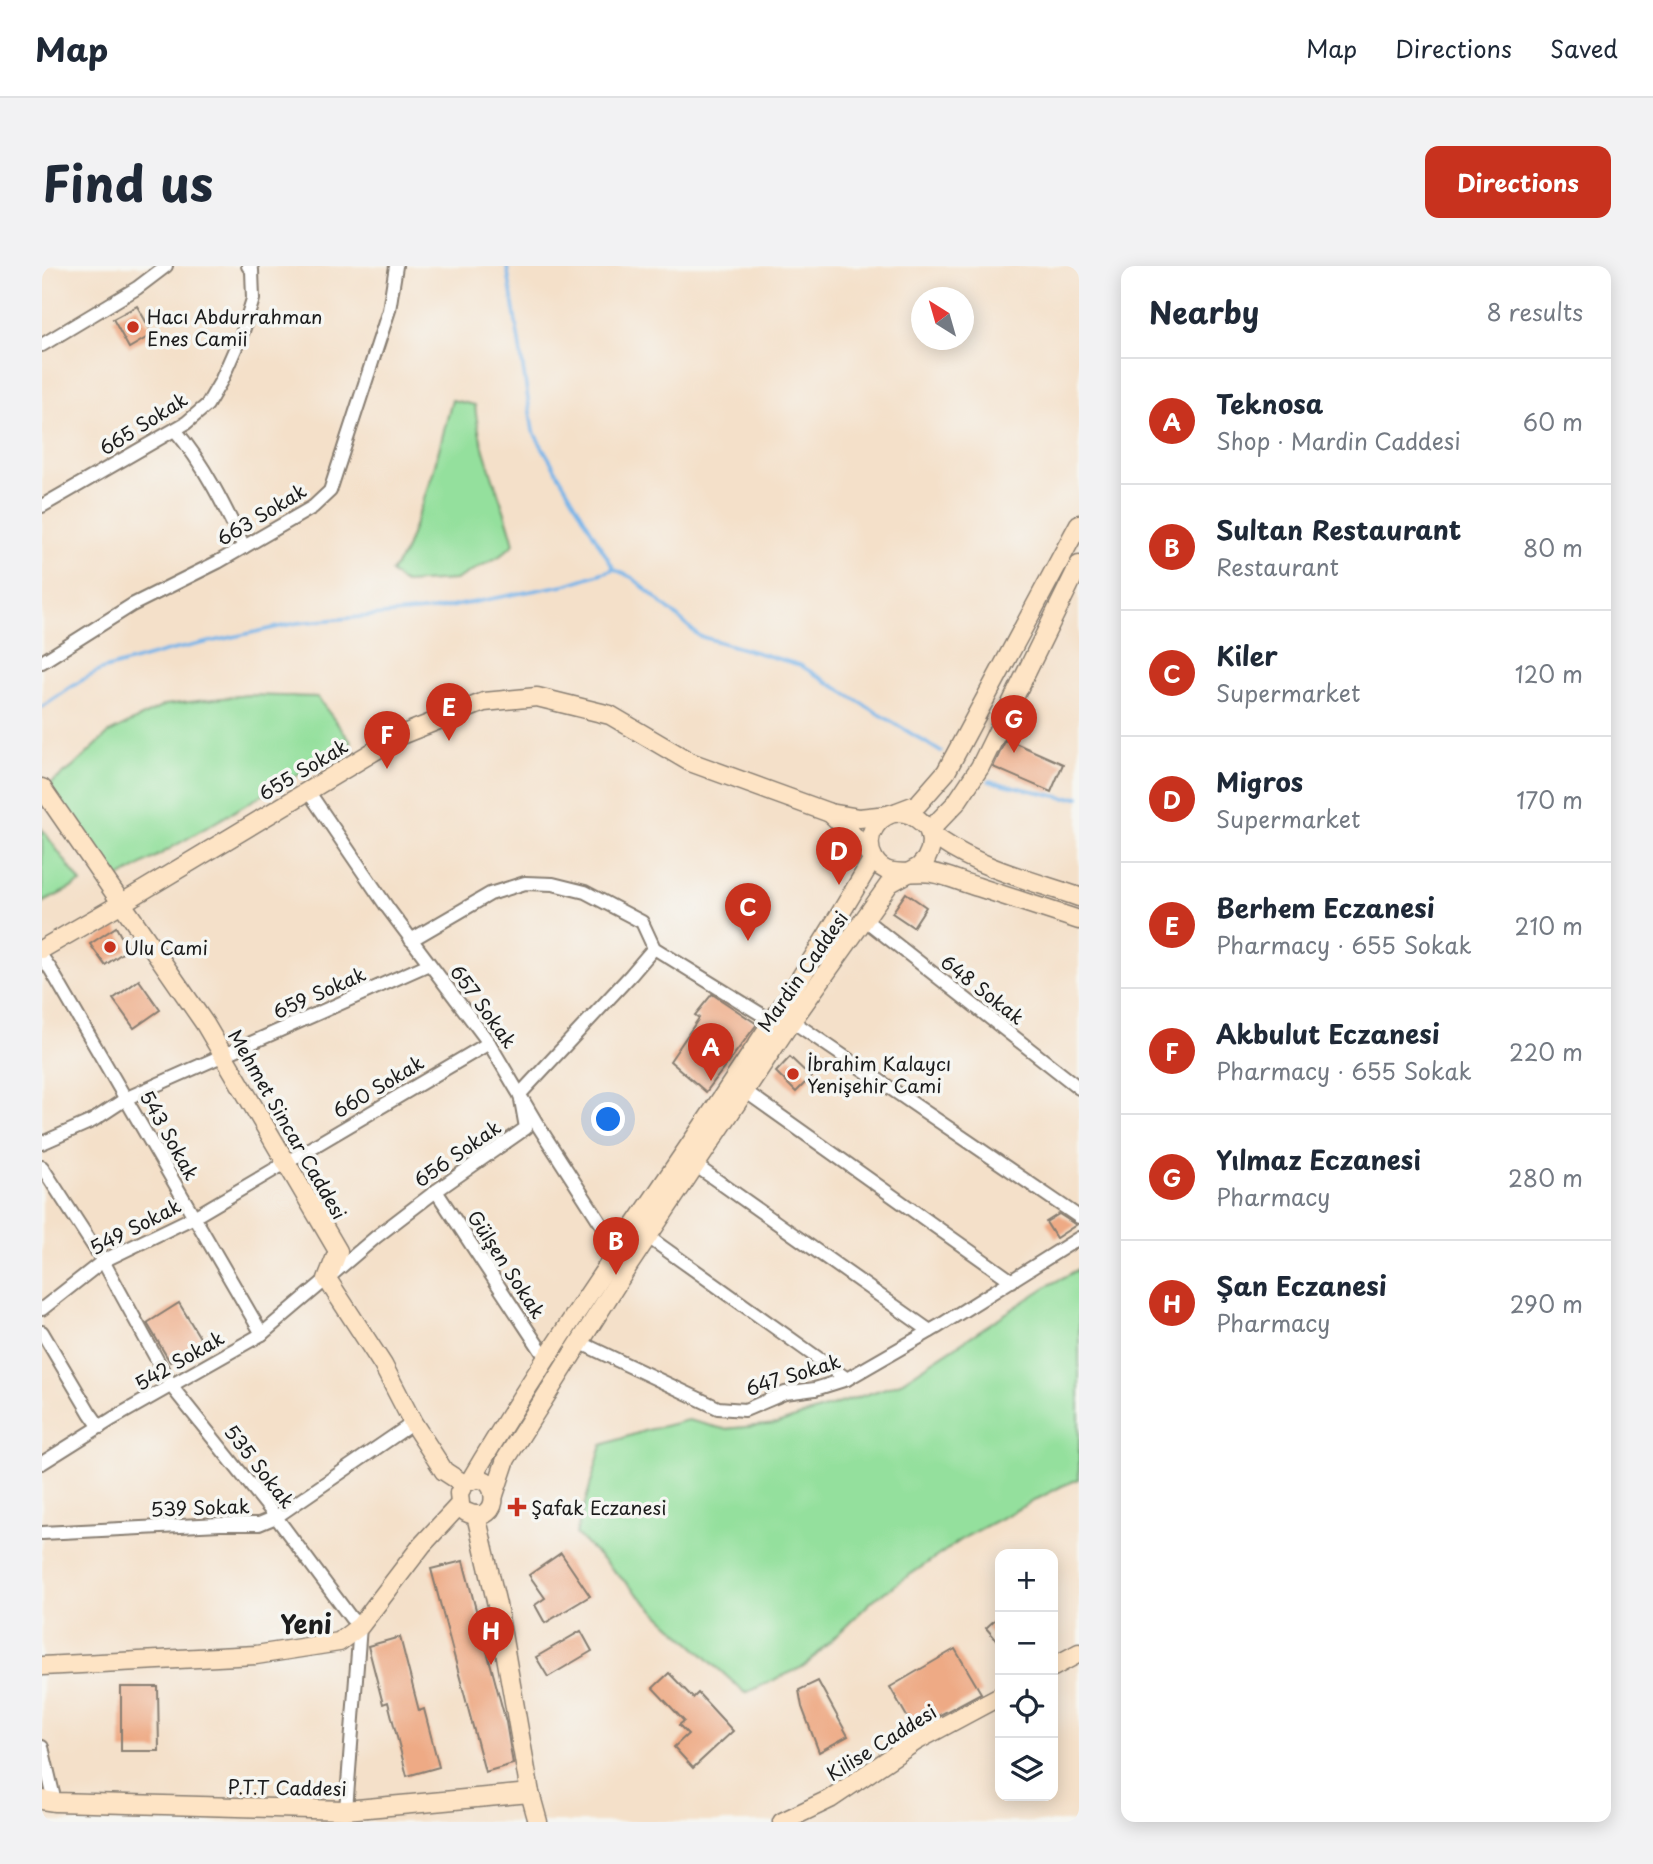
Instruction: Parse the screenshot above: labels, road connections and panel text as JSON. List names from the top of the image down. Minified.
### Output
{"streets":{"street":["665 Sokak","663 Sokak","655 Sokak","Mardin Caddesi","648 Sokak","659 Sokak","657 Sokak","660 Sokak","Mehmet Sincar Caddesi","543 Sokak","656 Sokak","549 Sokak","Gülşen Sokak","542 Sokak","647 Sokak","535 Sokak","539 Sokak","Kilise Caddesi","P.T.T Caddesi"]},"crossings":[["655 Sokak","Mardin Caddesi"],["655 Sokak","657 Sokak"],["655 Sokak","Mehmet Sincar Caddesi"],["Mardin Caddesi","648 Sokak"],["Mardin Caddesi","657 Sokak"],["Mardin Caddesi","Gülşen Sokak"],["Mardin Caddesi","647 Sokak"],["659 Sokak","657 Sokak"],["659 Sokak","Mehmet Sincar Caddesi"],["659 Sokak","543 Sokak"],["657 Sokak","660 Sokak"],["657 Sokak","656 Sokak"],["660 Sokak","Mehmet Sincar Caddesi"],["660 Sokak","549 Sokak"],["Mehmet Sincar Caddesi","656 Sokak"],["Mehmet Sincar Caddesi","549 Sokak"],["Mehmet Sincar Caddesi","542 Sokak"],["543 Sokak","549 Sokak"],["543 Sokak","542 Sokak"],["656 Sokak","Gülşen Sokak"],["656 Sokak","542 Sokak"],["549 Sokak","535 Sokak"],["542 Sokak","535 Sokak"],["535 Sokak","539 Sokak"]],"districts":["Yeni"],"places":{"other":["Hacı Abdurrahman Enes Camii","Ulu Cami","İbrahim Kalaycı Yenişehir Cami"],"health":["Şafak Eczanesi"]},"north":"top left","page":{"header":"Map","nav":["Map","Directions","Saved"],"title":"Find us","buttons":"Directions","heading":["Nearby","8 results"],"list":[{"mark":"A","name":"Teknosa","note":"Shop · Mardin Caddesi","value":"60 m"},{"mark":"B","name":"Sultan Restaurant","note":"Restaurant","value":"80 m"},{"mark":"C","name":"Kiler","note":"Supermarket","value":"120 m"},{"mark":"D","name":"Migros","note":"Supermarket","value":"170 m"},{"mark":"E","name":"Berhem Eczanesi","note":"Pharmacy · 655 Sokak","value":"210 m"},{"mark":"F","name":"Akbulut Eczanesi","note":"Pharmacy · 655 Sokak","value":"220 m"},{"mark":"G","name":"Yılmaz Eczanesi","note":"Pharmacy","value":"280 m"},{"mark":"H","name":"Şan Eczanesi","note":"Pharmacy","value":"290 m"}],"pins":["E","G","F","D","C","A","B","H"],"map_buttons":["+","−"]}}
